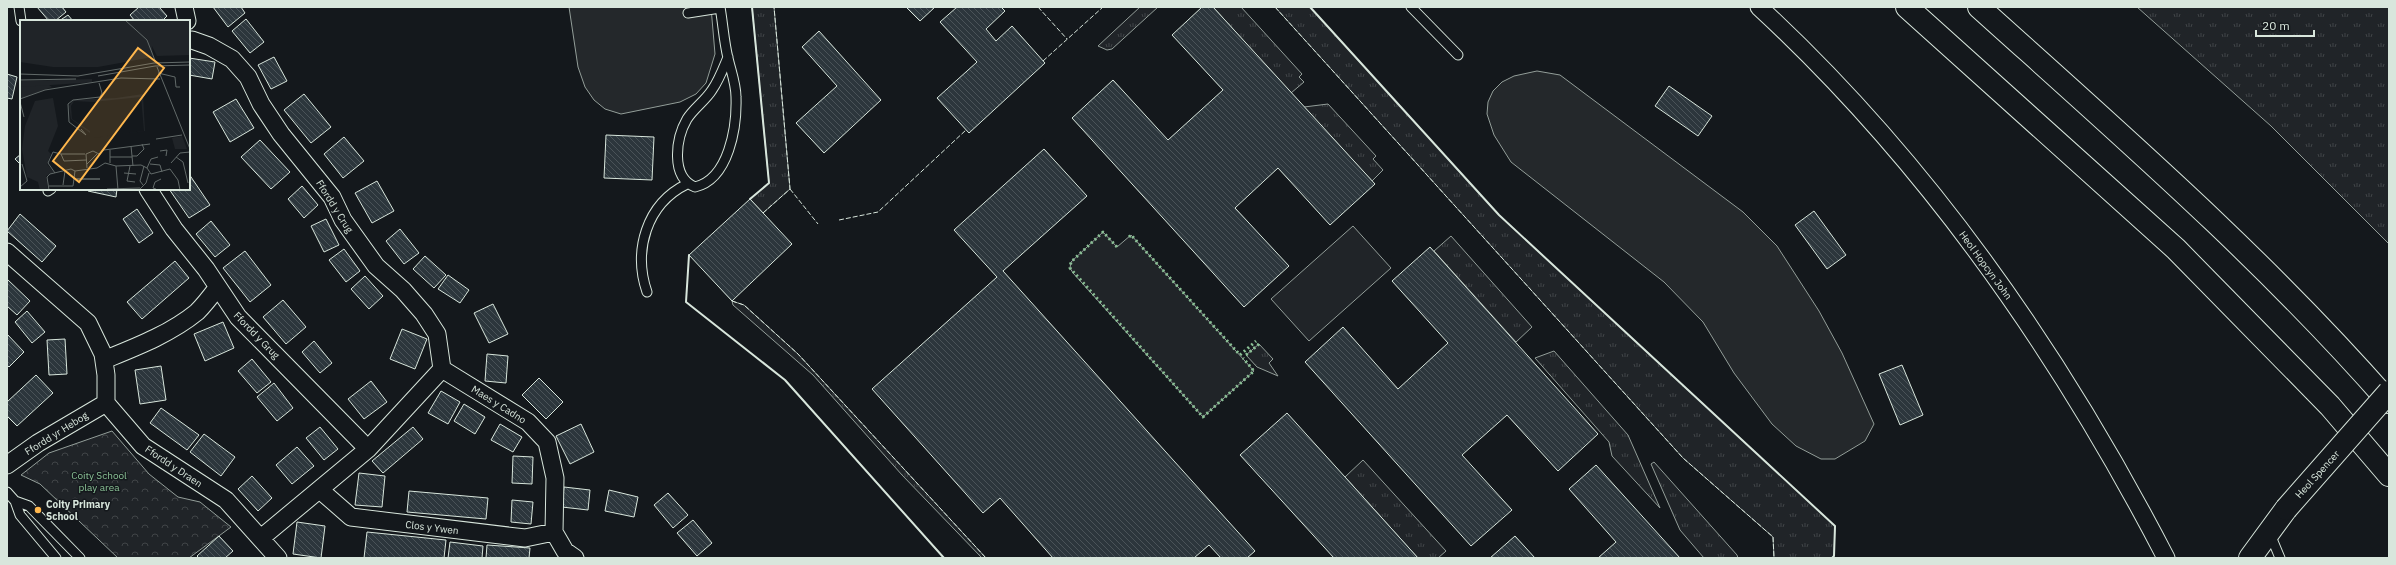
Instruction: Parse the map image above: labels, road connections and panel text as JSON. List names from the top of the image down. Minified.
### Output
{"streets":{"main road":["Heol Spencer"],"street":["Ffordd y Crug","Heol Hopcyn John","Ffordd y Grug","Maes y Cadno","Ffordd yr Hebog","Ffordd y Draen","Clos y Ywen"]},"crossings":[["Ffordd y Crug","Maes y Cadno"],["Maes y Cadno","Clos y Ywen"],["Ffordd yr Hebog","Ffordd y Draen"]],"parks":["Coity School play area"],"places":["Coity Primary School"],"scale_bar":"20 m"}
